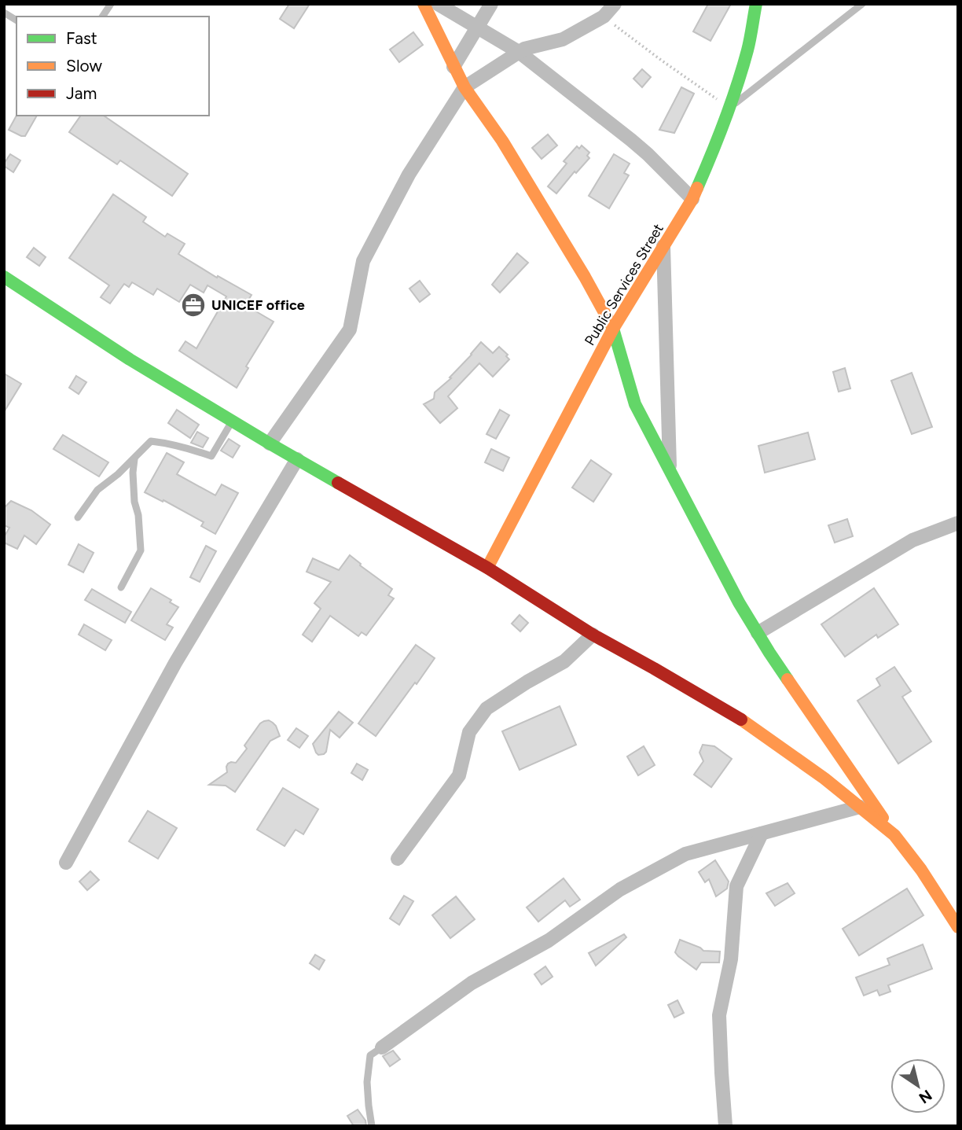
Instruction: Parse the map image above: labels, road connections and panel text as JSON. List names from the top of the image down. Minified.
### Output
{"streets":{"street":["Public Services Street"]},"places":{"office":["UNICEF office"]},"legend":["Fast","Slow","Jam"],"north":"bottom right"}
